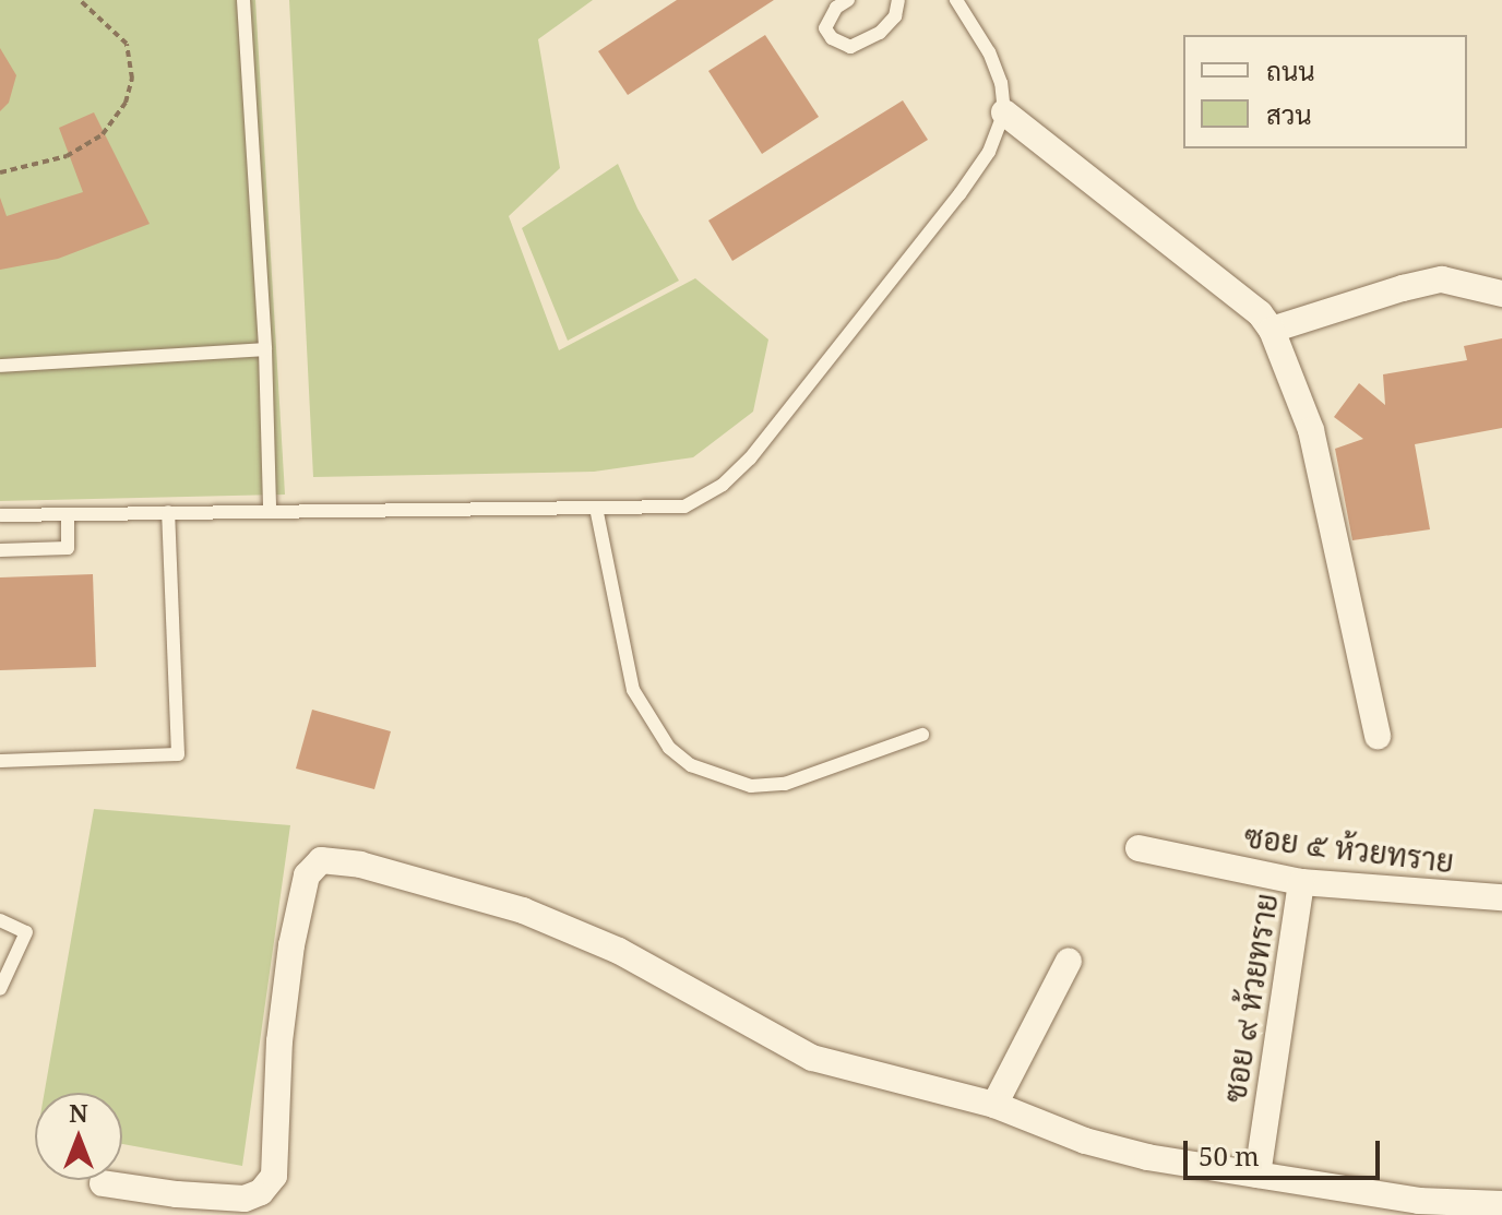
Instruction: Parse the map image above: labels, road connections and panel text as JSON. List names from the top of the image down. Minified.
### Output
{"streets":{"street":["ซอย ๕ ห้วยทราย","ซอย ๙ ห้วยทราย"]},"crossings":[["ซอย ๕ ห้วยทราย","ซอย ๙ ห้วยทราย"]],"legend":["ถนน","สวน"],"scale_bar":"50 m","north":"top"}
